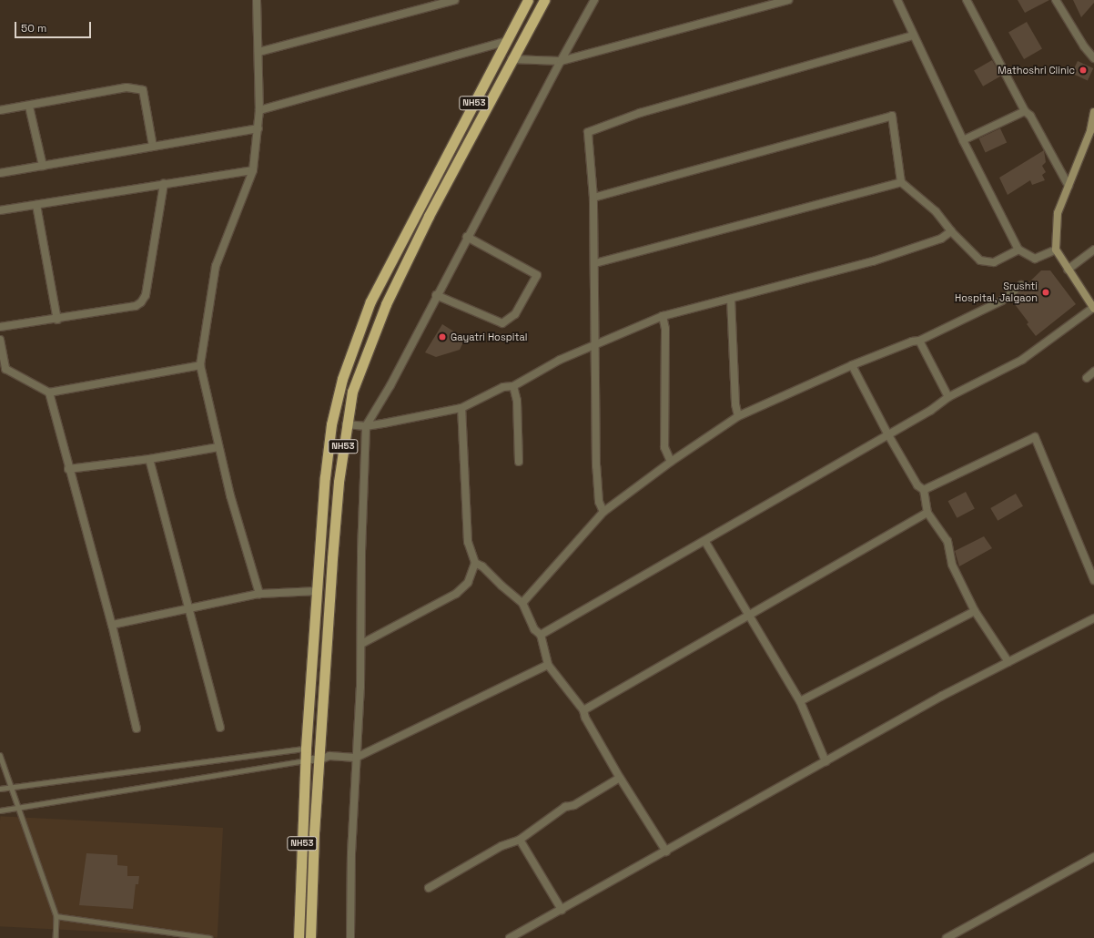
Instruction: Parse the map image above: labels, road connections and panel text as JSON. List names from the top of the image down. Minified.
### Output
{"streets":{"highway":["NH53"]},"places":["Mathoshri Clinic","Srushti Hospital, Jalgaon","Gayatri Hospital"],"scale_bar":"50 m"}
